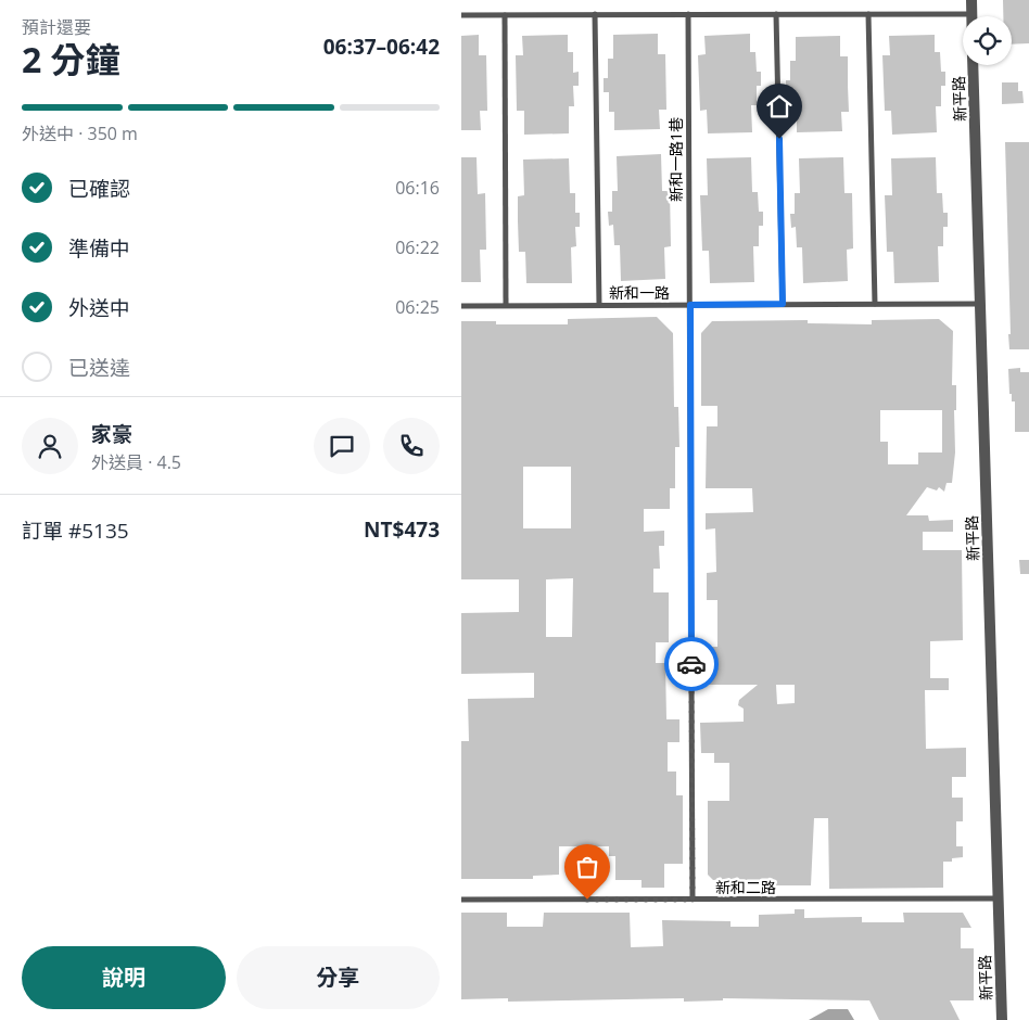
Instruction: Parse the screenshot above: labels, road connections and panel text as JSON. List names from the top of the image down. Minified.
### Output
{"streets":{"street":["新平路"],"lane":["新和一路1巷","新和一路","新和二路"]},"crossings":[["新平路","新和一路"],["新平路","新和二路"],["新和一路1巷","新和一路"],["新和一路1巷","新和二路"]],"page":{"heading":["2 分鐘","預計還要","06:37–06:42"],"panel":["家豪","外送員 · 4.5","訂單 #5135","NT$473"],"bar":"外送中 · 350 m","list":[["已確認","06:16"],["準備中","06:22"],["外送中","06:25"],"已送達"],"buttons":["說明","分享"]}}
